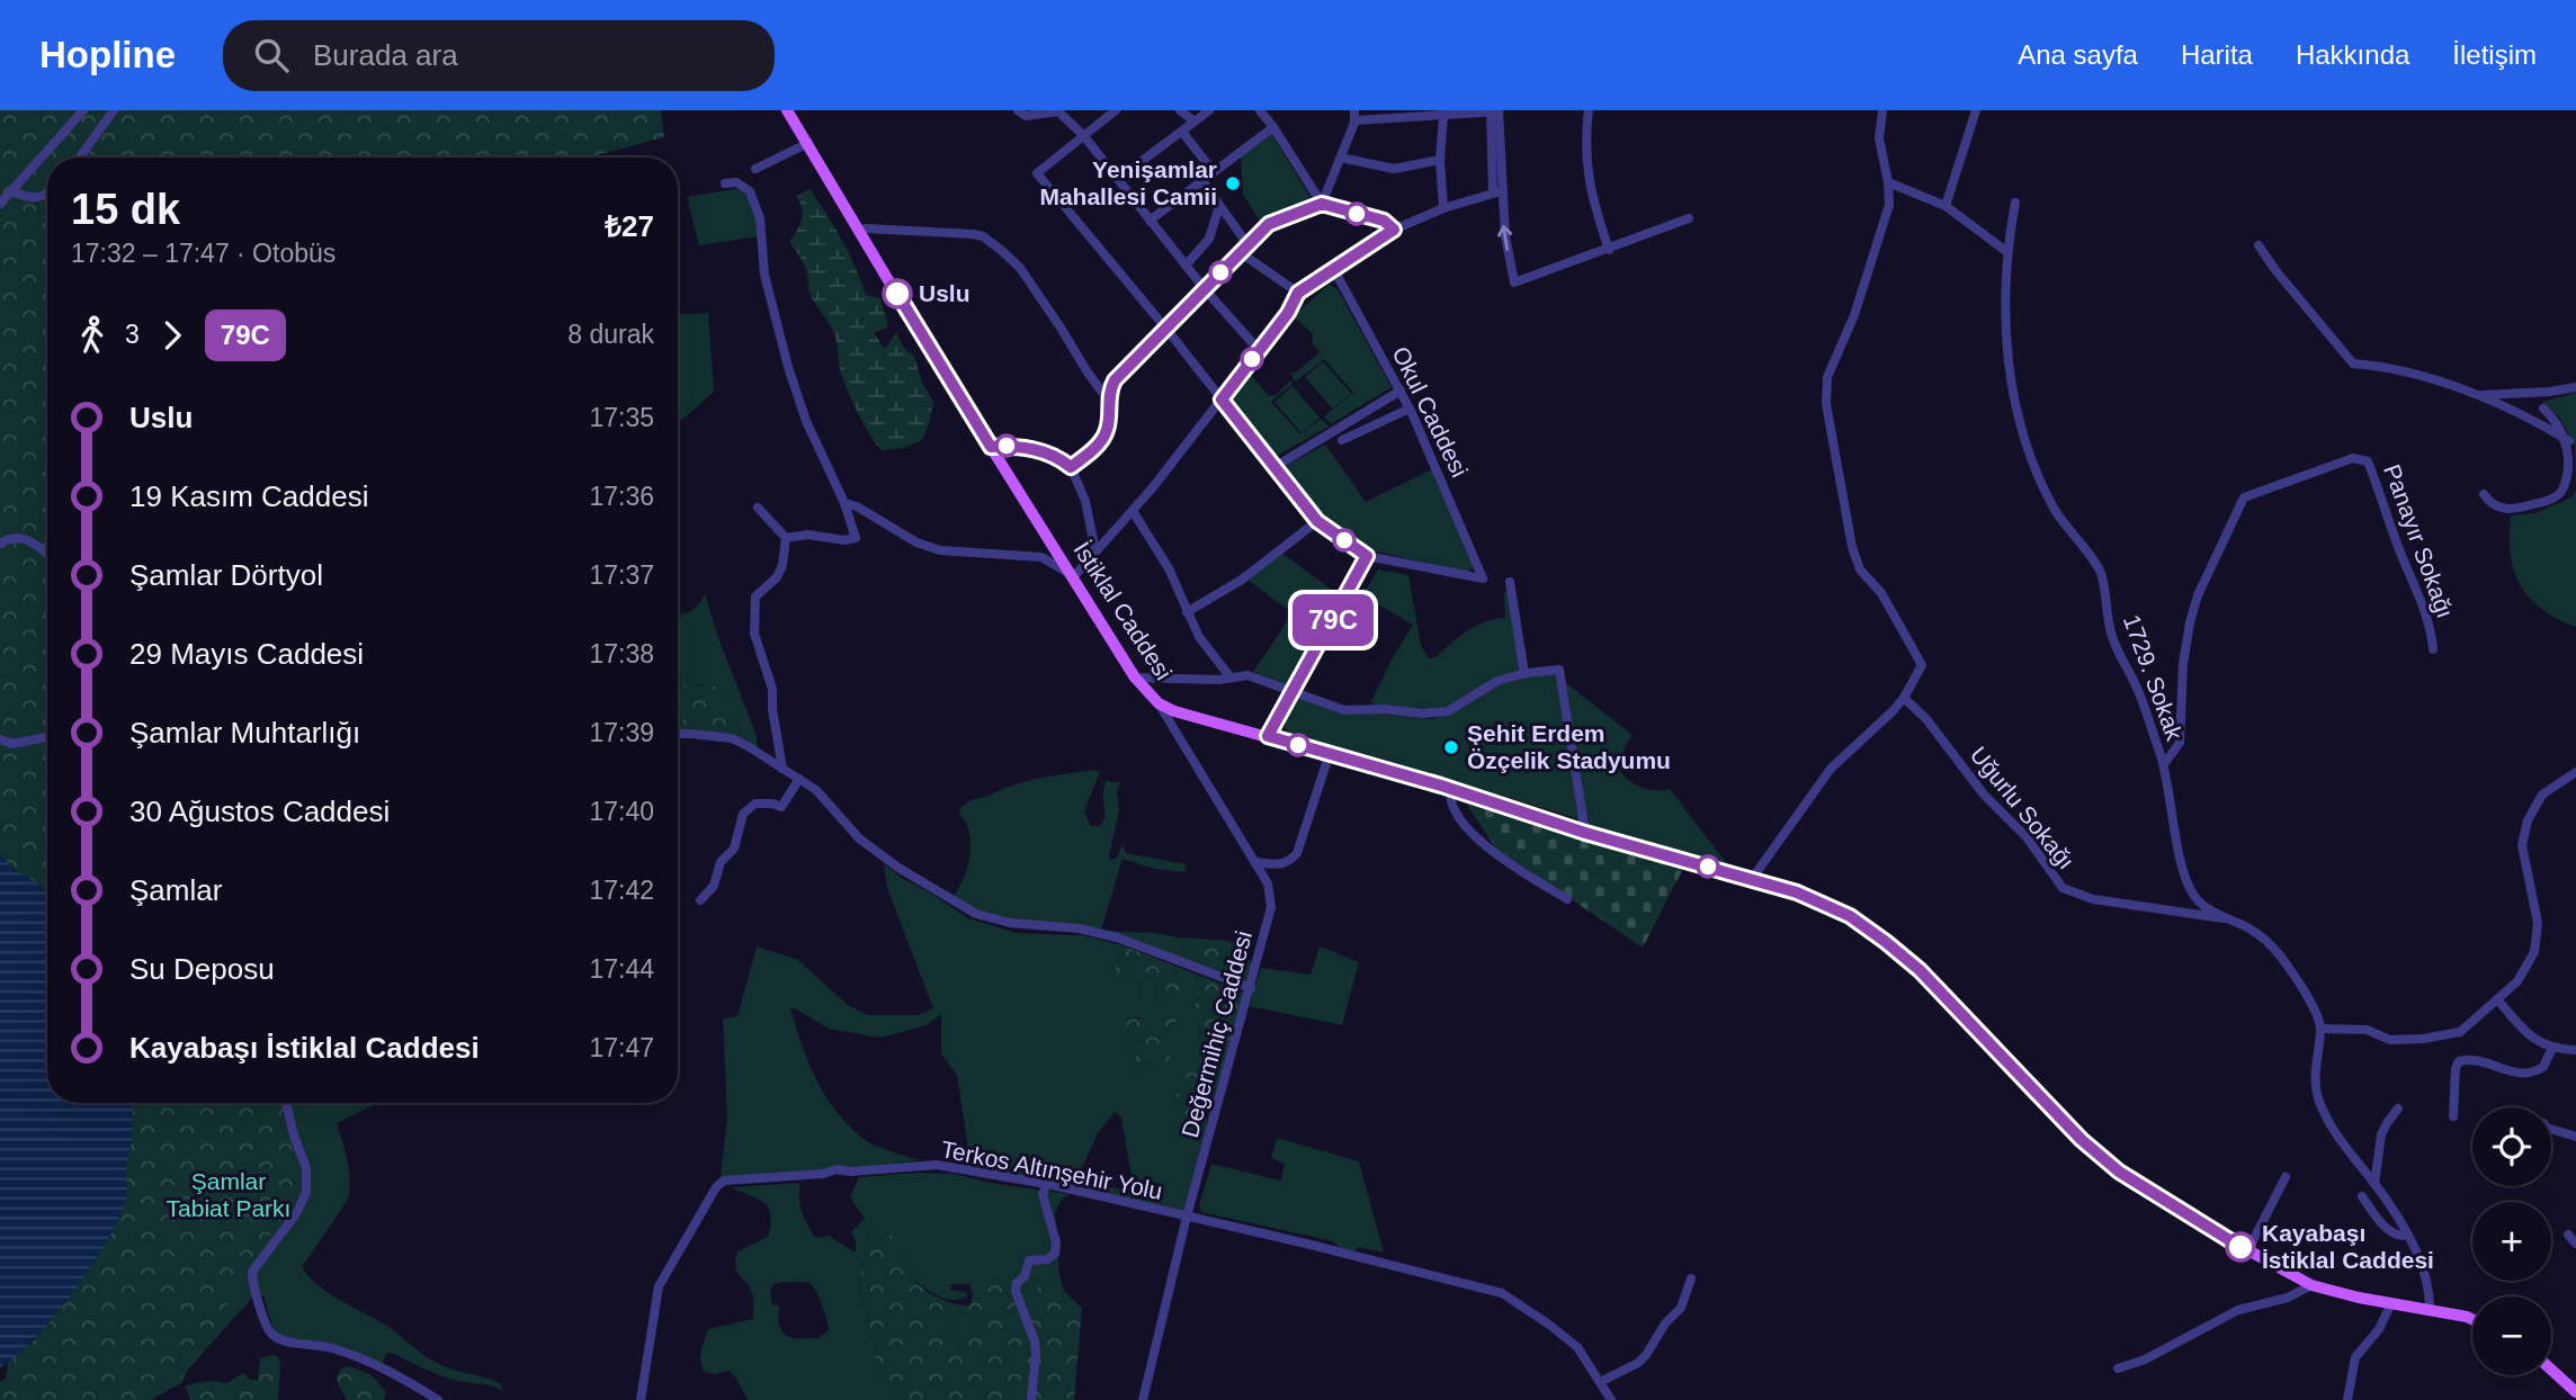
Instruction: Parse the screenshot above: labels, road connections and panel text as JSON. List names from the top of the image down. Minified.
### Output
{"streets":{"main road":["İstiklal Caddesi"],"street":["Okul Caddesi","Panayır Sokağı","1729. Sokak","Uğurlu Sokağı","Değermihiç Caddesi","Terkos Altınşehir Yolu"]},"crossings":[["Panayır Sokağı","1729. Sokak"],["İstiklal Caddesi","Değermihiç Caddesi"],["Değermihiç Caddesi","Terkos Altınşehir Yolu"]],"parks":["Şamlar Tabiat Parkı"],"places":["Yenişamlar Mahallesi Camii","Uslu","Şehit Erdem Özçelik Stadyumu","Kayabaşı İstiklal Caddesi"],"lines":["bus line 79C"],"page":{"header":"Hopline","search":"Burada ara","nav":["Ana sayfa","Harita","Hakkında","İletişim"],"on_map":"79C","heading":["15 dk","17:32 – 17:47 · Otobüs","₺27"],"legs":["3","79C","8 durak"],"list":[{"name":"Uslu","value":"17:35"},{"name":"19 Kasım Caddesi","value":"17:36"},{"name":"Şamlar Dörtyol","value":"17:37"},{"name":"29 Mayıs Caddesi","value":"17:38"},{"name":"Şamlar Muhtarlığı","value":"17:39"},{"name":"30 Ağustos Caddesi","value":"17:40"},{"name":"Şamlar","value":"17:42"},{"name":"Su Deposu","value":"17:44"},{"name":"Kayabaşı İstiklal Caddesi","value":"17:47"}],"map_buttons":["+","−"]}}
